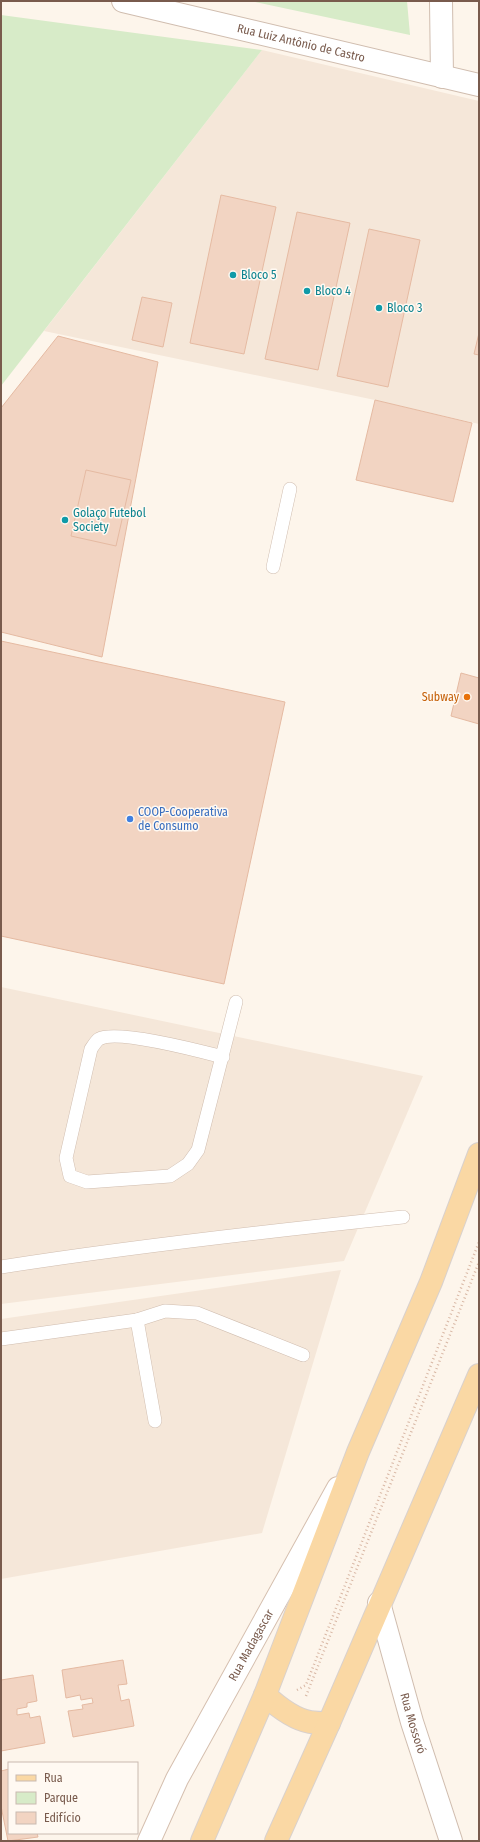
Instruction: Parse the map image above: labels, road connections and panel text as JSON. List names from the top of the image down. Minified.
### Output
{"streets":{"street":["Rua Luiz Antônio de Castro","Rua Madagascar","Rua Mossoró"]},"places":["Bloco 5","Bloco 4","Bloco 3","Golaço Futebol Society","Subway","COOP-Cooperativa de Consumo"],"legend":["Rua","Parque","Edifício"]}
